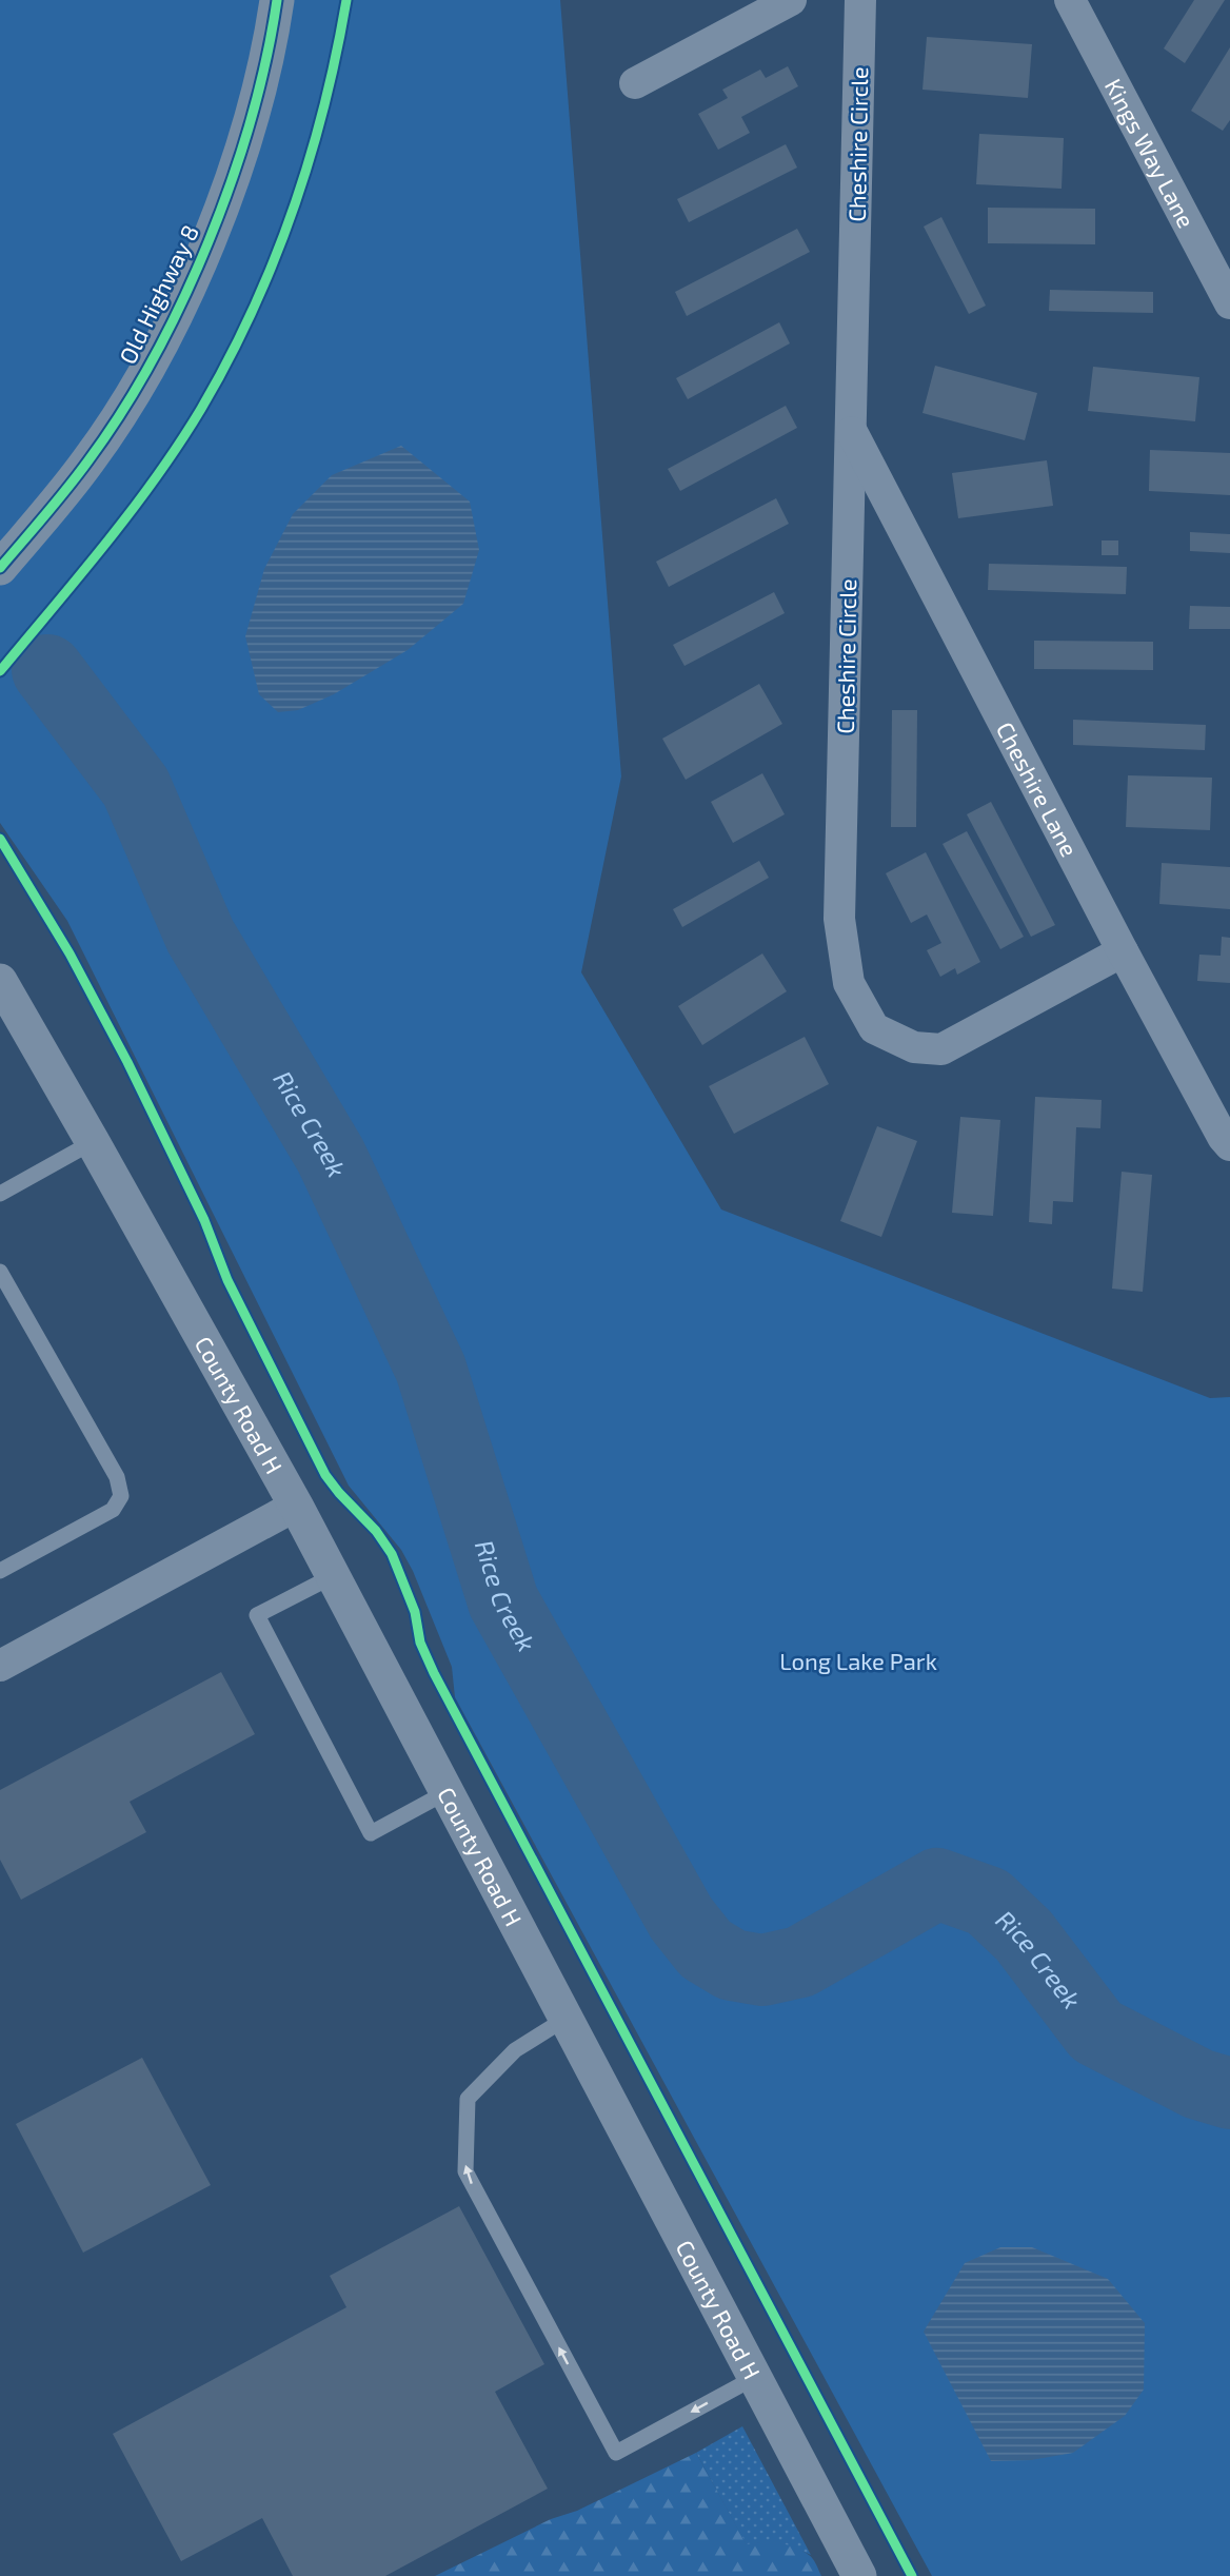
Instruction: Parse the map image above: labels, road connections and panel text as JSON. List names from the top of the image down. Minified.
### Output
{"streets":{"street":["Cheshire Circle","Kings Way Lane","Old Highway 8","Cheshire Lane","County Road H"]},"crossings":[["Cheshire Circle","Cheshire Lane"]],"water":["Rice Creek"],"parks":["Long Lake Park"]}
